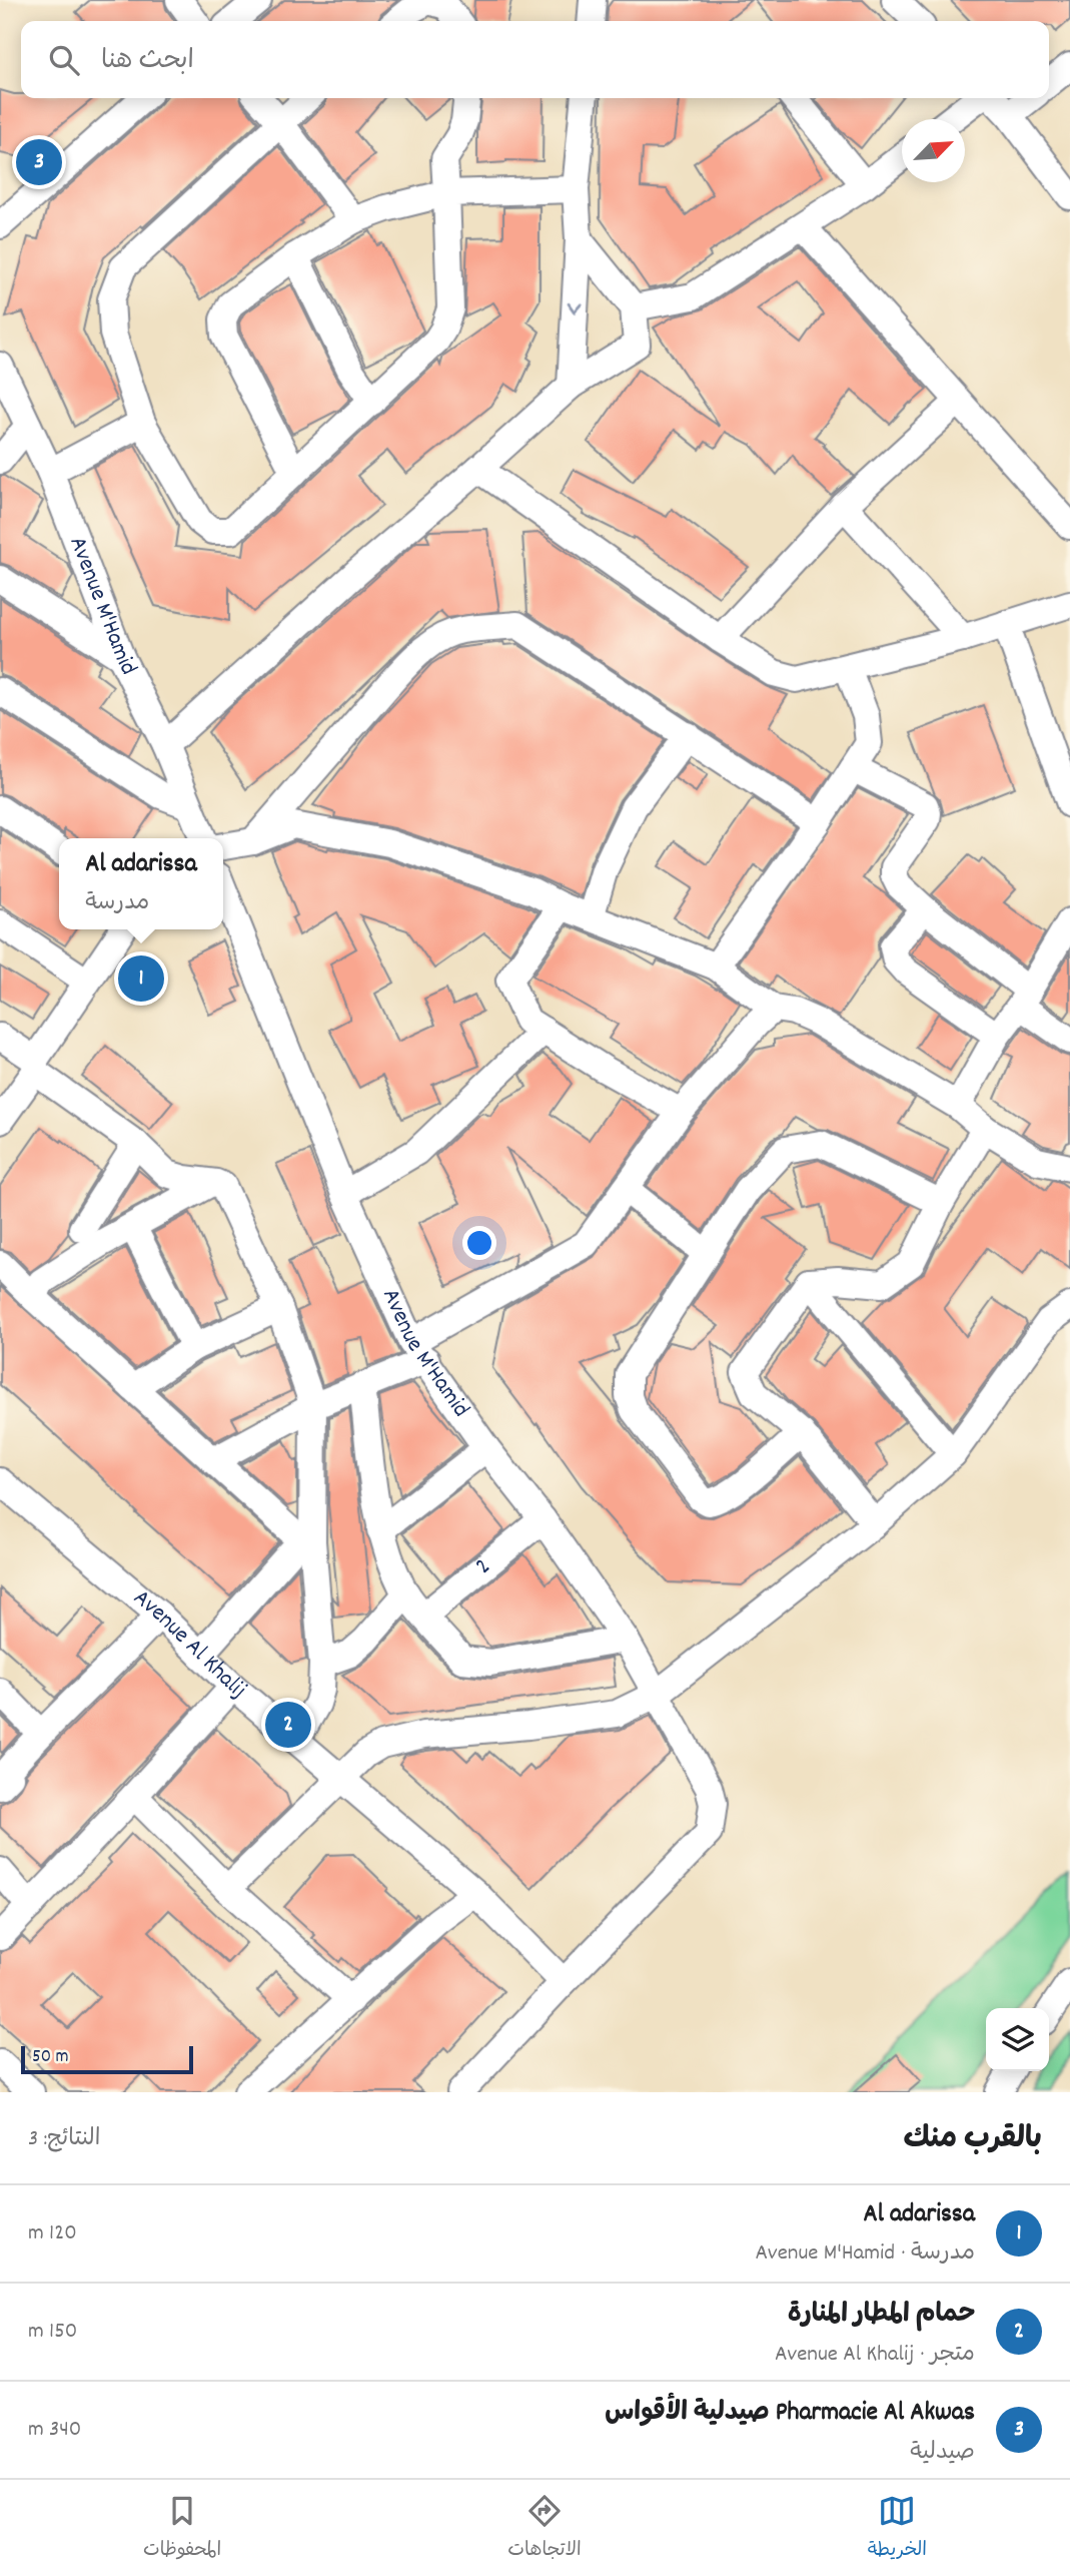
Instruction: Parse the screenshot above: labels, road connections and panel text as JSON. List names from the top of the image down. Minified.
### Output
{"streets":{"street":["Avenue M'Hamid","2","Avenue Al Khalij"]},"crossings":[["Avenue M'Hamid","2"],["Avenue M'Hamid","Avenue Al Khalij"]],"scale_bar":"50 m","north":"top right","page":{"search":"ابحث هنا","pins":["3","1","2"],"popup":["Al adarissa","مدرسة"],"scale":"50 m","heading":["بالقرب منك","النتائج: 3"],"list":[{"mark":"1","name":"Al adarissa","note":"مدرسة · Avenue M'Hamid","value":"120 m"},{"mark":"2","name":"حمام المطار المنارة","note":"متجر · Avenue Al Khalij","value":"150 m"},{"mark":"3","name":"Pharmacie Al Akwas صيدلية الأقواس","note":"صيدلية","value":"340 m"}],"nav":["الخريطة","الاتجاهات","المحفوظات"]}}
